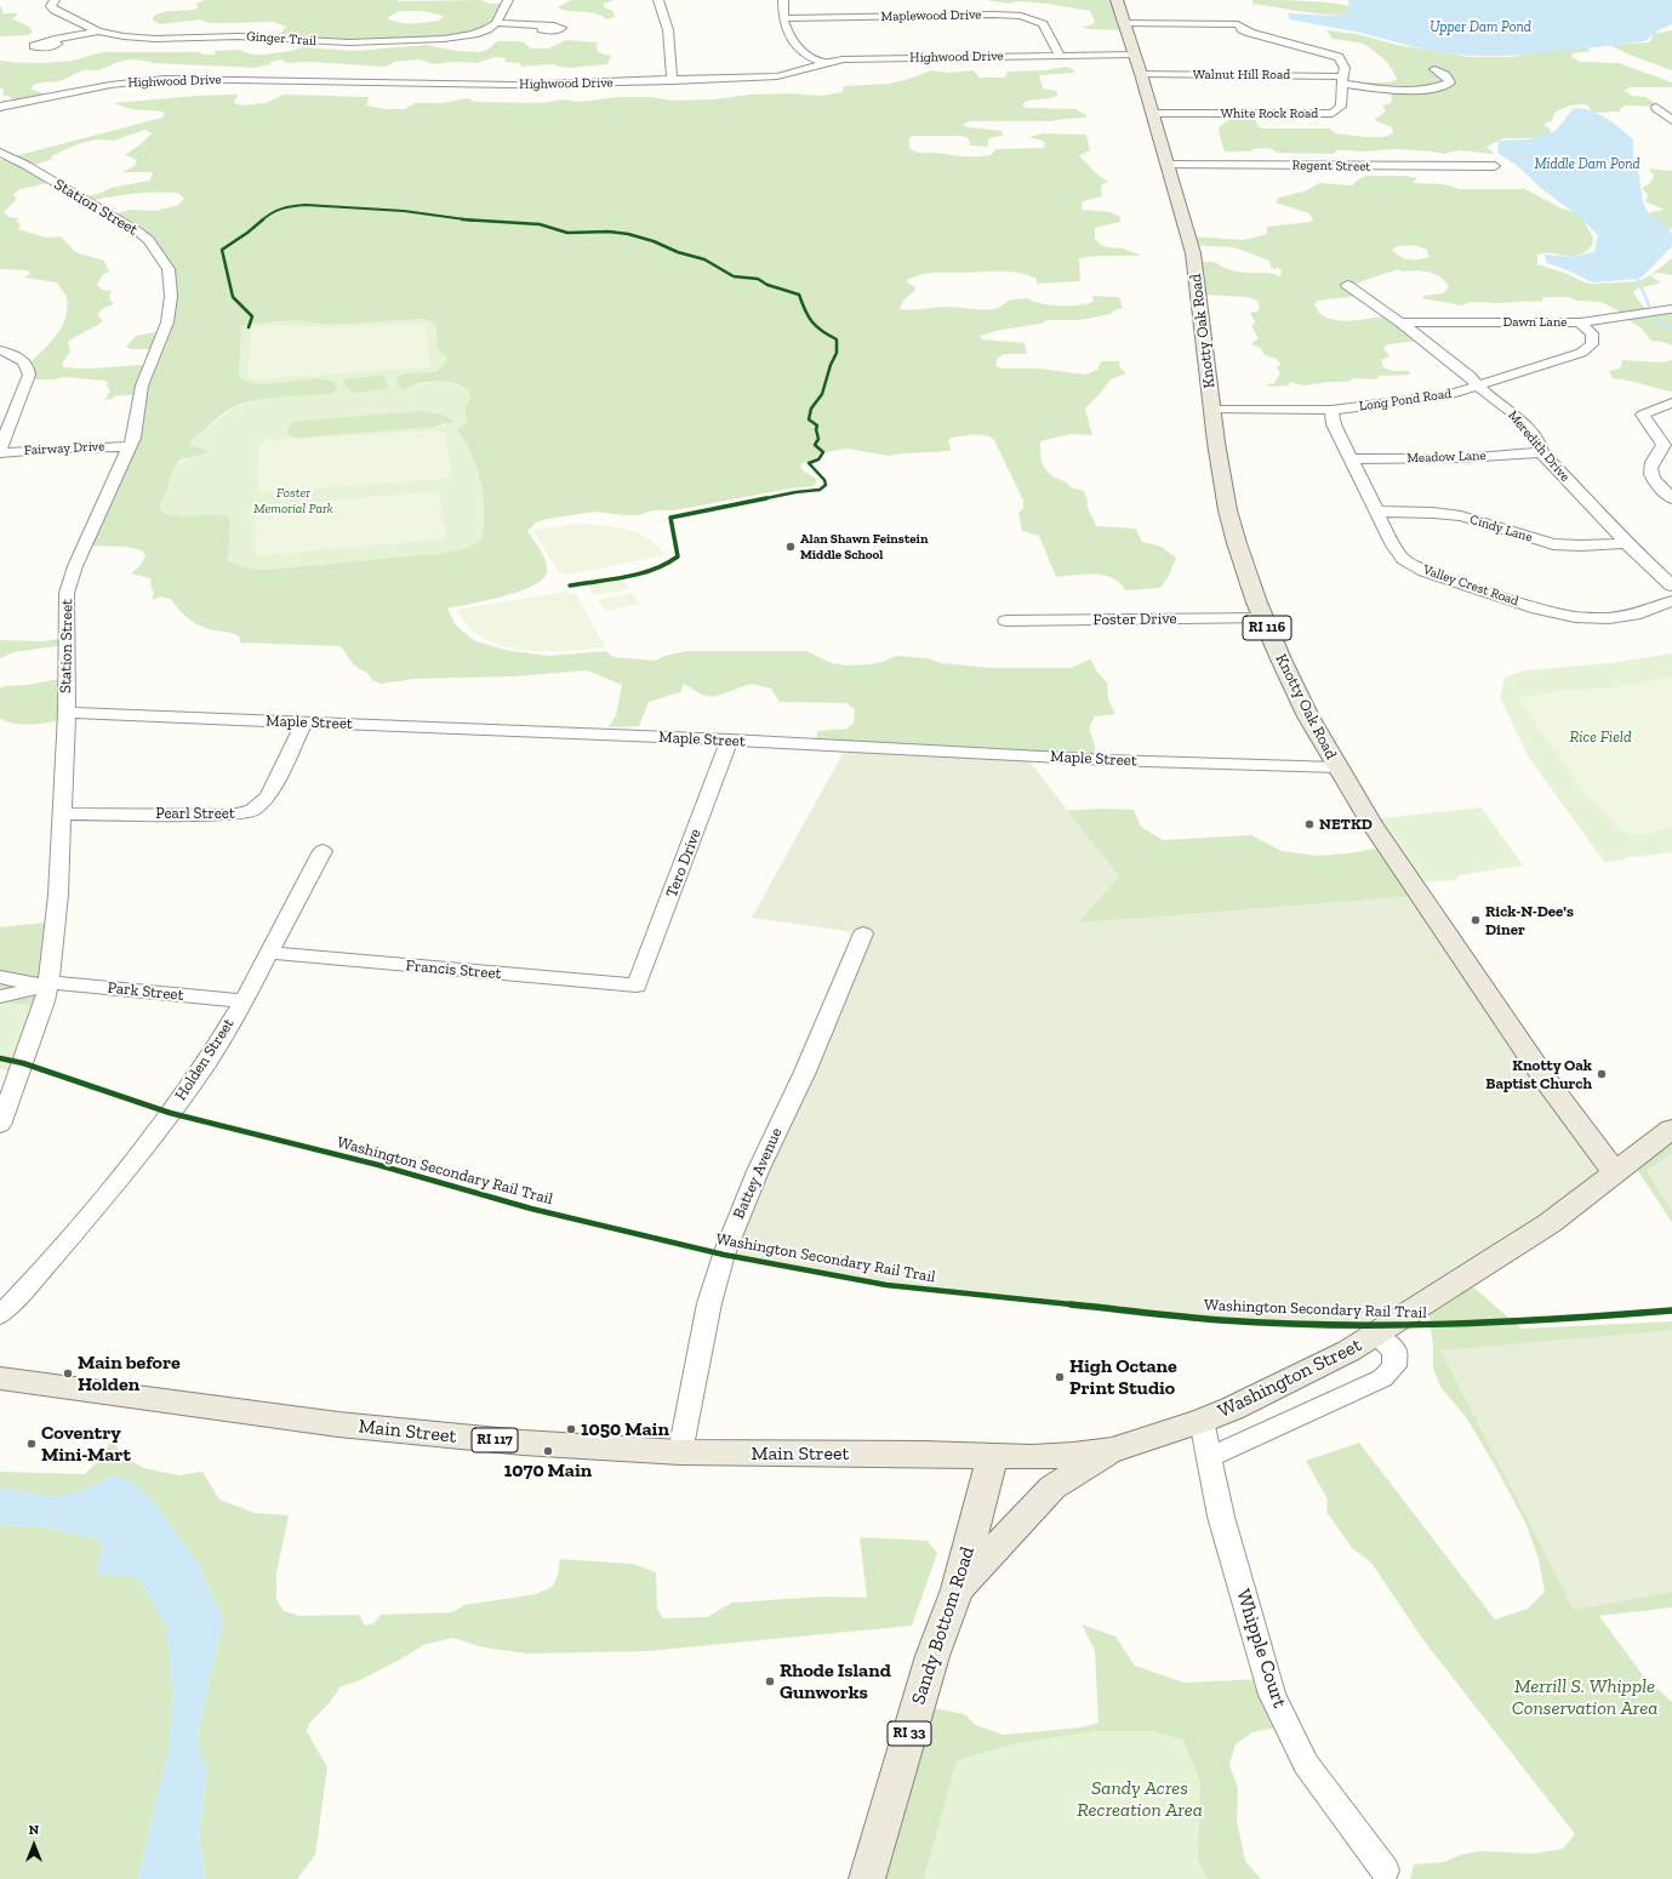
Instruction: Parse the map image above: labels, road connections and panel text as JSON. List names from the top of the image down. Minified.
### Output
{"streets":{"main road":["Knotty Oak Road","RI 116","Washington Street","Main Street","RI 117","Sandy Bottom Road","RI 33"],"street":["Maplewood Drive","Ginger Trail","Highwood Drive","Walnut Hill Road","White Rock Road","Regent Street","Station Street","Dawn Lane","Long Pond Road","Meredith Drive","Fairway Drive","Meadow Lane","Cindy Lane","Valley Crest Road","Foster Drive","Maple Street","Pearl Street","Tero Drive","Francis Street","Park Street","Holden Street","Battey Avenue","Whipple Court"],"cycle path":["Washington Secondary Rail Trail"]},"crossings":[["Maplewood Drive","Highwood Drive"],["Highwood Drive","Knotty Oak Road"],["Walnut Hill Road","White Rock Road"],["Walnut Hill Road","Knotty Oak Road"],["White Rock Road","Knotty Oak Road"],["Regent Street","Knotty Oak Road"],["Station Street","Fairway Drive"],["Station Street","Maple Street"],["Station Street","Pearl Street"],["Station Street","Park Street"],["Dawn Lane","Long Pond Road"],["Dawn Lane","Meredith Drive"],["Knotty Oak Road","Long Pond Road"],["Knotty Oak Road","Foster Drive"],["Knotty Oak Road","Maple Street"],["Knotty Oak Road","Washington Street"],["Long Pond Road","Meredith Drive"],["Long Pond Road","Valley Crest Road"],["Meredith Drive","Meadow Lane"],["Meredith Drive","Cindy Lane"],["Meadow Lane","Valley Crest Road"],["Cindy Lane","Valley Crest Road"],["Maple Street","Pearl Street"],["Maple Street","Tero Drive"],["Tero Drive","Francis Street"],["Francis Street","Holden Street"],["Park Street","Holden Street"],["Battey Avenue","Main Street"],["Washington Street","Main Street"],["Washington Street","Sandy Bottom Road"],["Washington Street","Whipple Court"],["Washington Street","RI 33"],["Main Street","Sandy Bottom Road"],["Sandy Bottom Road","RI 33"]],"water":["Upper Dam Pond","Middle Dam Pond"],"parks":["Foster Memorial Park","Rice Field","Merrill S. Whipple Conservation Area","Sandy Acres Recreation Area"],"places":["Alan Shawn Feinstein Middle School","NETKD","Rick-N-Dee's Diner","Knotty Oak Baptist Church","Main before Holden","High Octane Print Studio","1050 Main","Coventry Mini-Mart","1070 Main","Rhode Island Gunworks"],"north":"top"}
